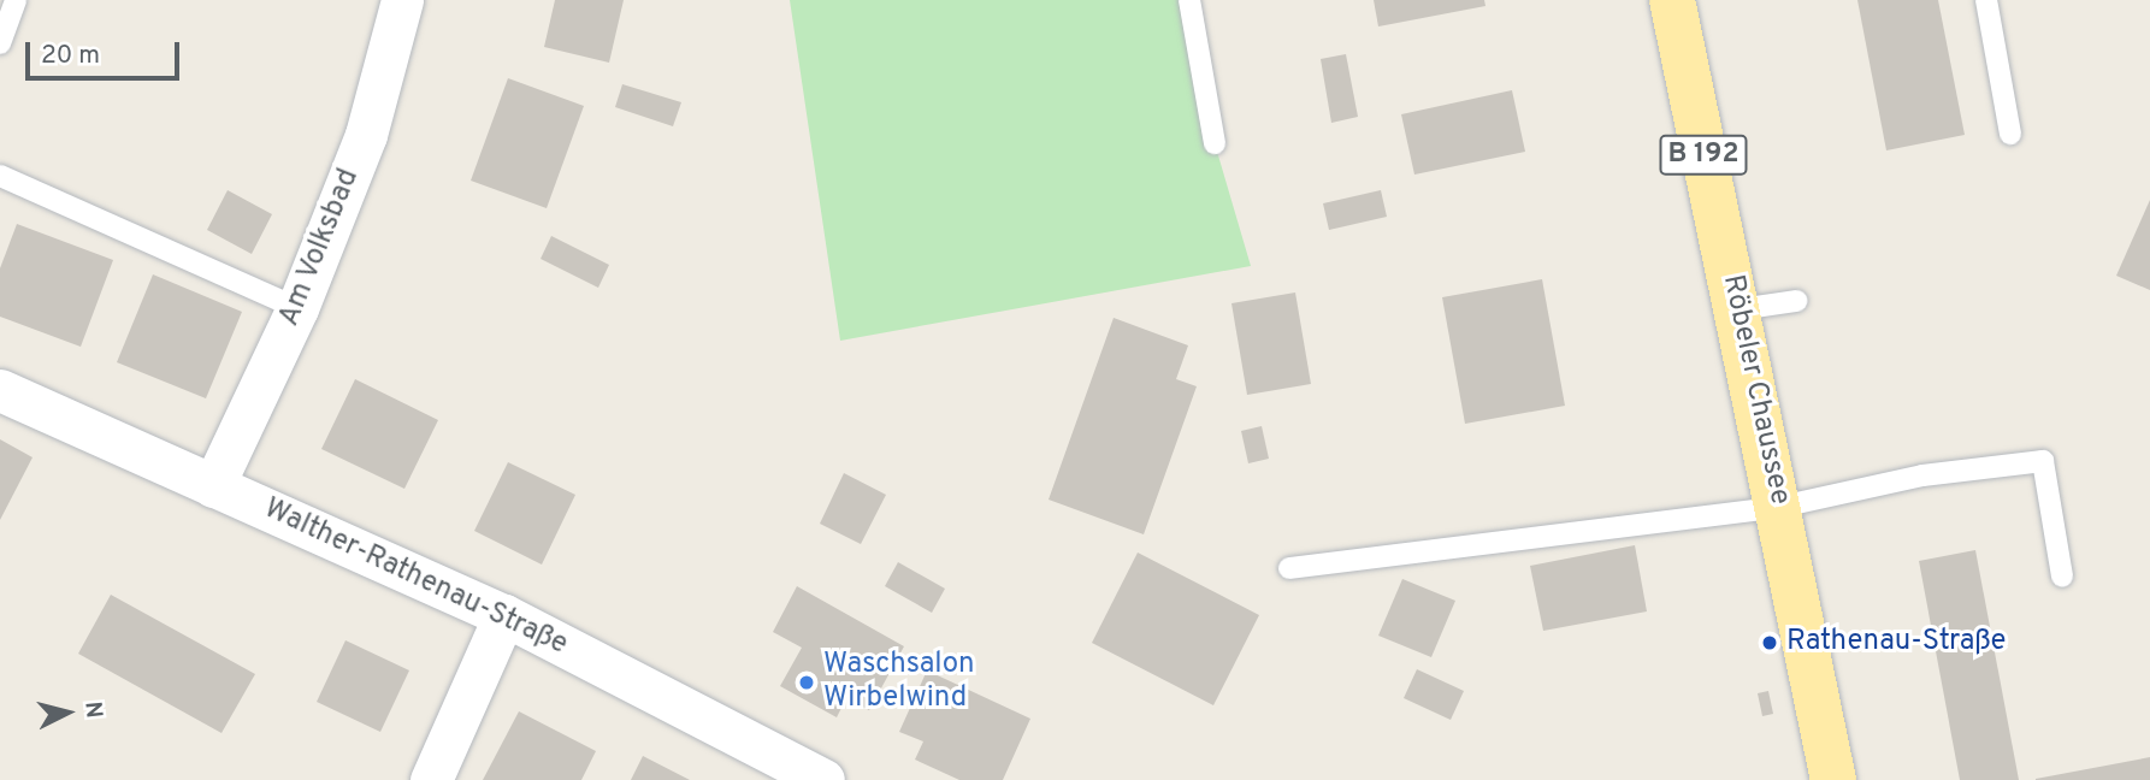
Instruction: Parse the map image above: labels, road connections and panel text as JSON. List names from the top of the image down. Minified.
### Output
{"streets":{"main road":["B 192","Röbeler Chaussee"],"street":["Am Volksbad","Walther-Rathenau-Straße"]},"crossings":[["Am Volksbad","Walther-Rathenau-Straße"]],"places":["Rathenau-Straße","Waschsalon Wirbelwind"],"scale_bar":"20 m","north":"right"}
